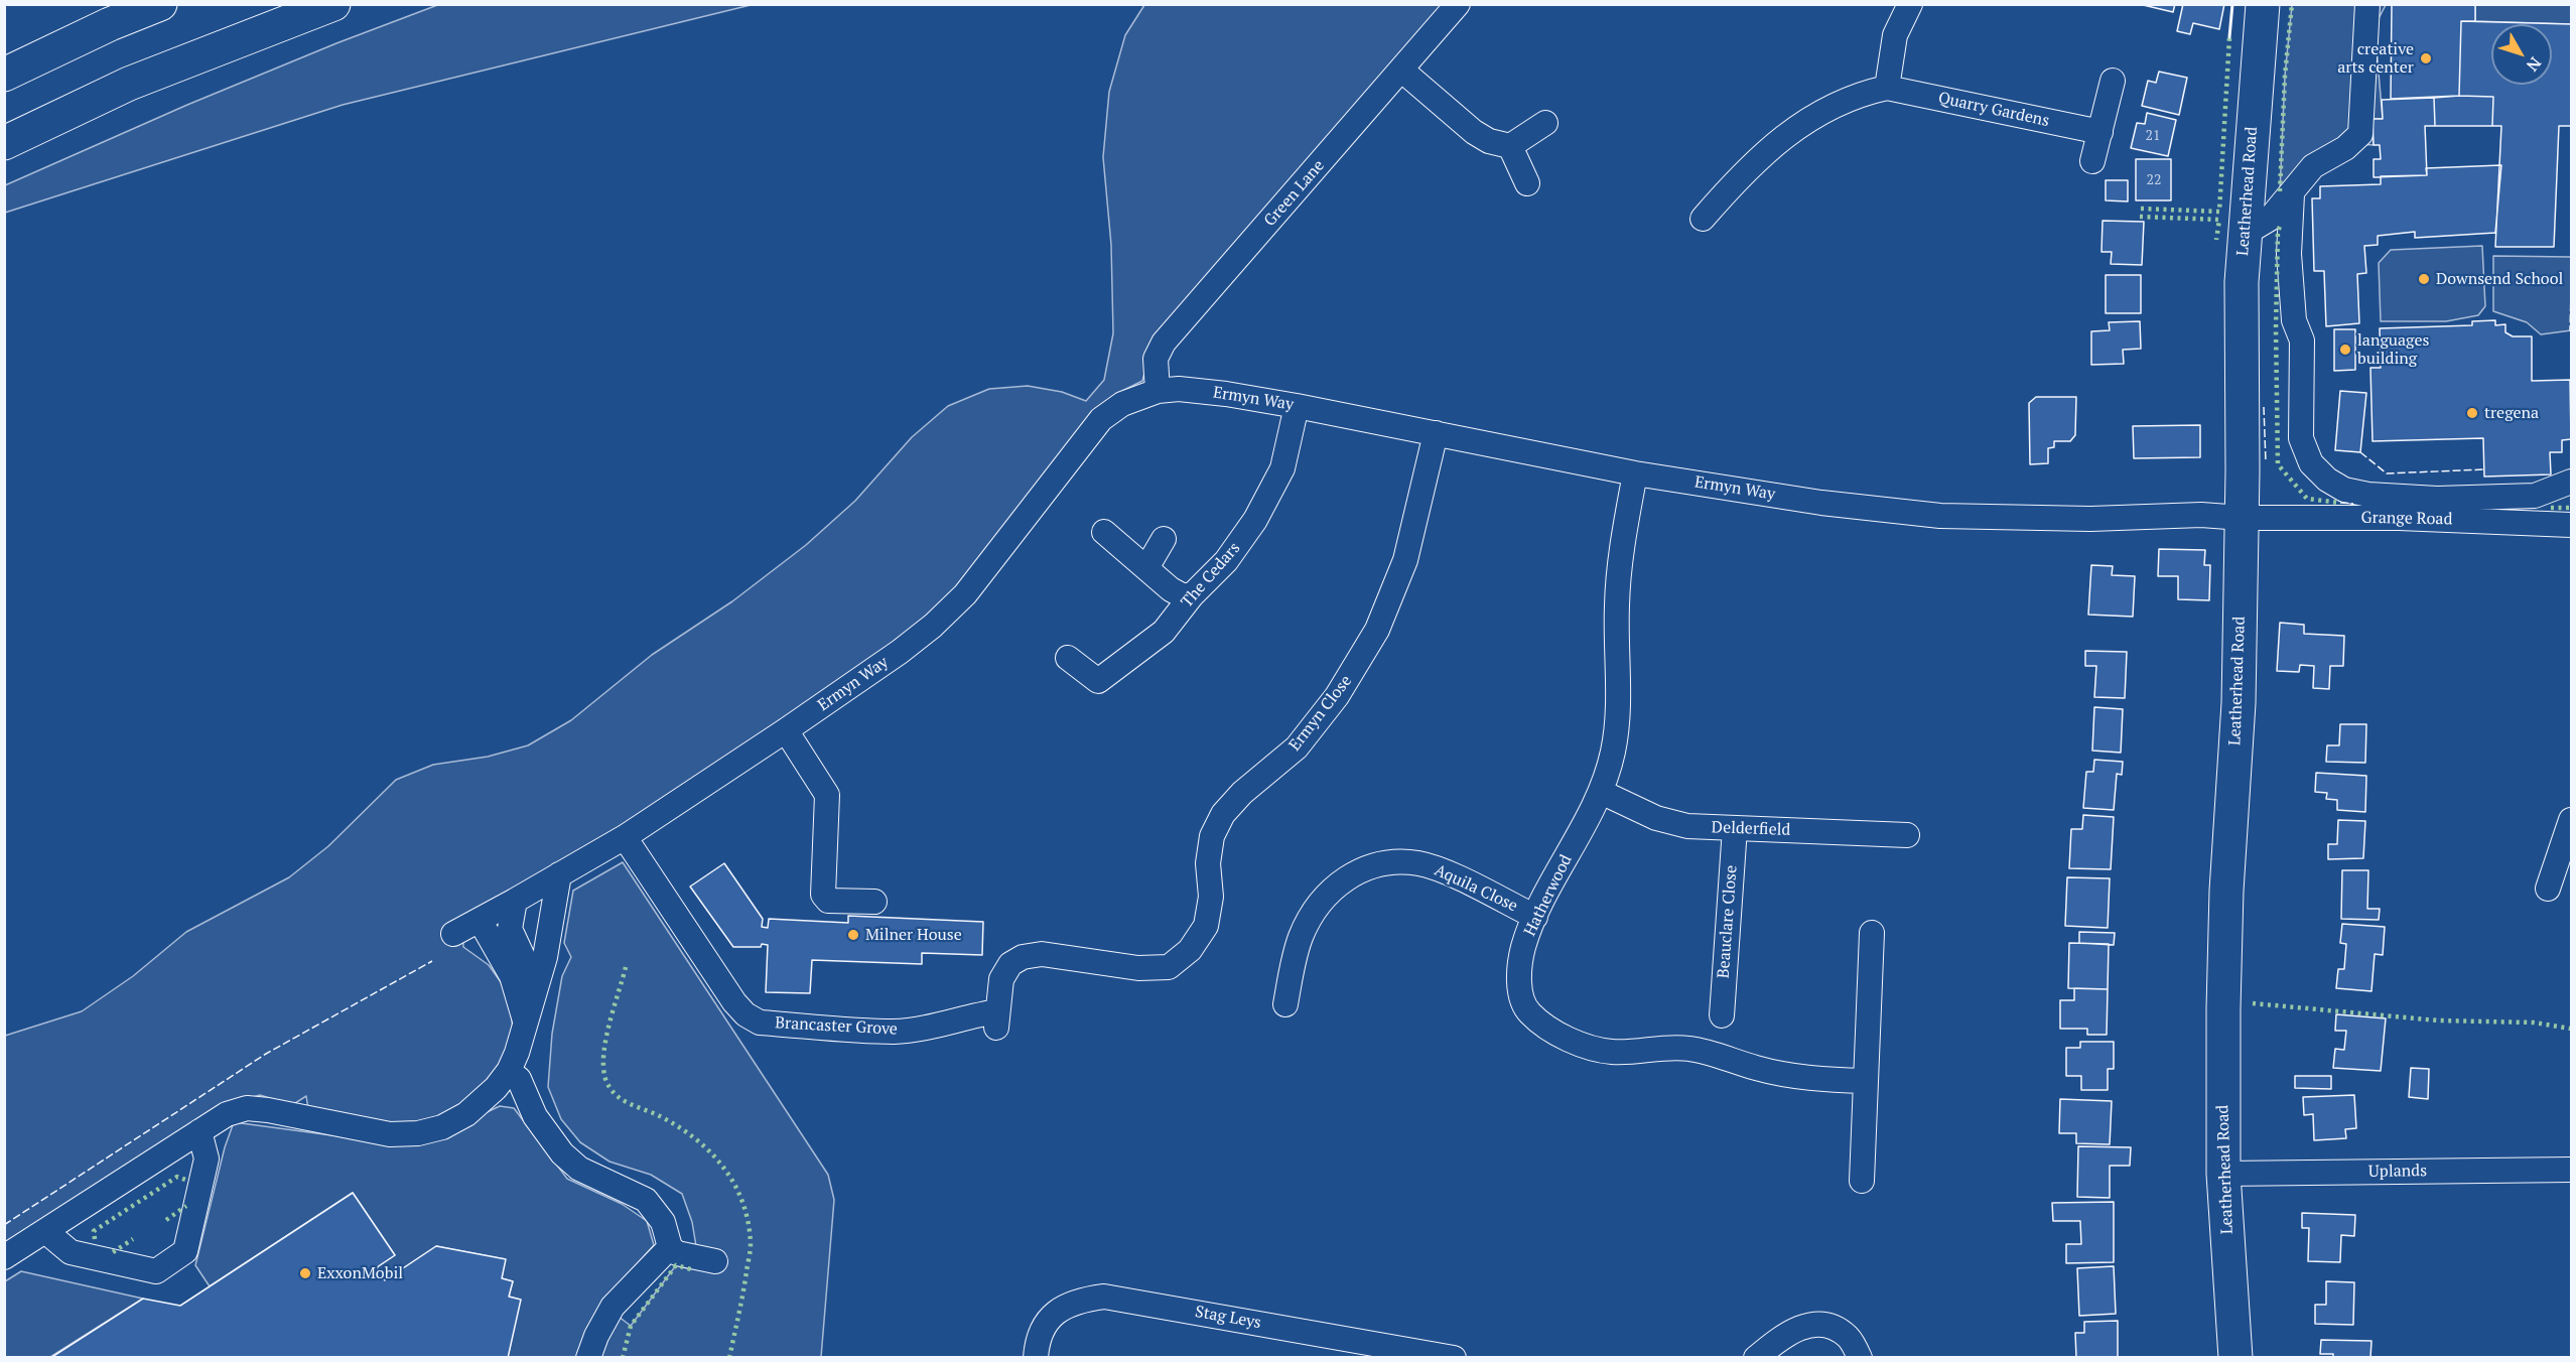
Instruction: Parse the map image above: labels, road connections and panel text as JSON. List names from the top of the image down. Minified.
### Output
{"streets":{"highway":["Leatherhead Road"],"street":["Quarry Gardens","Green Lane","Ermyn Way","Grange Road","The Cedars","Ermyn Close","Delderfield","Aquila Close","Hatherwood","Beauclare Close","Brancaster Grove","Uplands","Stag Leys"]},"crossings":[["Leatherhead Road","Ermyn Way"],["Leatherhead Road","Grange Road"],["Leatherhead Road","Uplands"],["Green Lane","Ermyn Way"],["Ermyn Way","Grange Road"],["Ermyn Way","The Cedars"],["Ermyn Way","Ermyn Close"],["Ermyn Way","Hatherwood"],["Ermyn Way","Brancaster Grove"],["Ermyn Close","Brancaster Grove"],["Delderfield","Hatherwood"],["Delderfield","Beauclare Close"],["Aquila Close","Hatherwood"]],"places":["creative arts center","Downsend School","languages building","tregena","Milner House","ExxonMobil"],"house_numbers":["21","22"],"north":"bottom right"}
